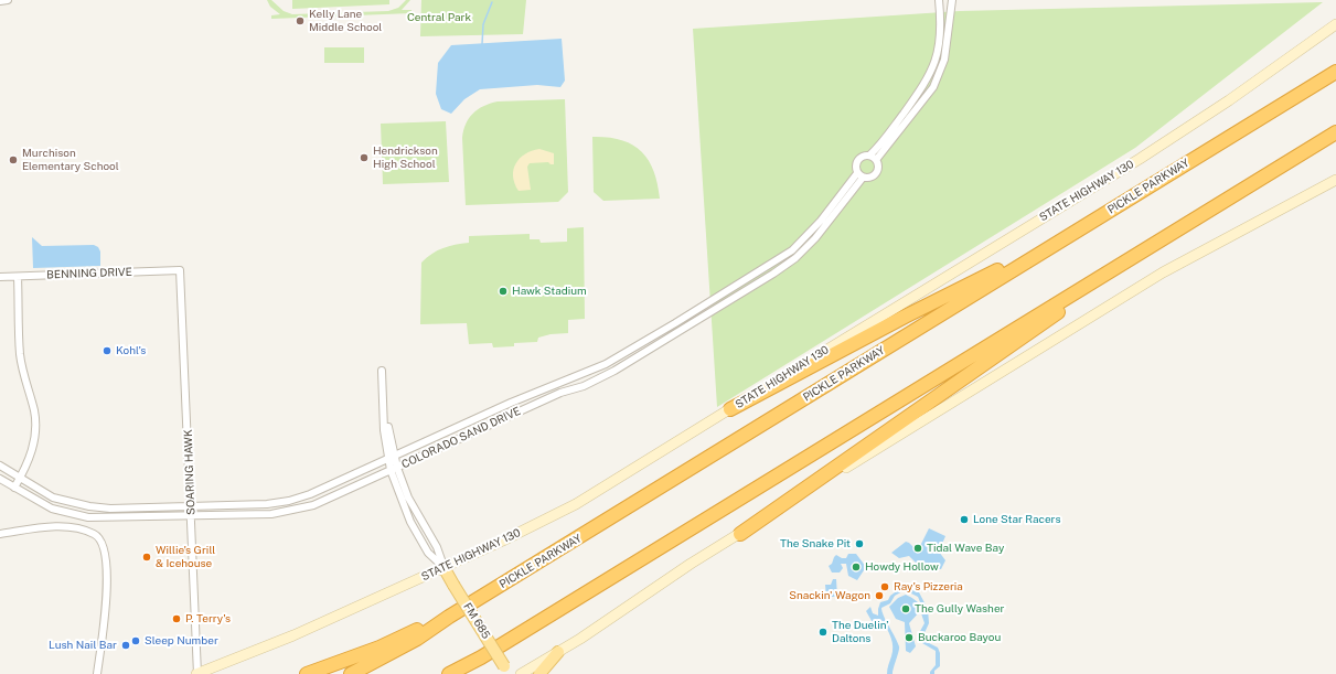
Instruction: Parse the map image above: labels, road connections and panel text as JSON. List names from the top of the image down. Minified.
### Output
{"streets":{"highway":["PICKLE PARKWAY"],"main road":["STATE HIGHWAY 130","FM 685"],"street":["BENNING DRIVE","COLORADO SAND DRIVE","SOARING HAWK"]},"crossings":[["STATE HIGHWAY 130","SOARING HAWK"],["STATE HIGHWAY 130","FM 685"],["BENNING DRIVE","SOARING HAWK"],["COLORADO SAND DRIVE","SOARING HAWK"]],"parks":["Central Park"],"places":["Kelly Lane Middle School","Hendrickson High School","Murchison Elementary School","Hawk Stadium","Kohl's","Lone Star Racers","The Snake Pit","Tidal Wave Bay","Willie's Grill & Icehouse","Howdy Hollow","Ray's Pizzeria","Snackin' Wagon","The Gully Washer","P. Terry's","The Duelin’ Daltons","Buckaroo Bayou","Sleep Number","Lush Nail Bar"]}
